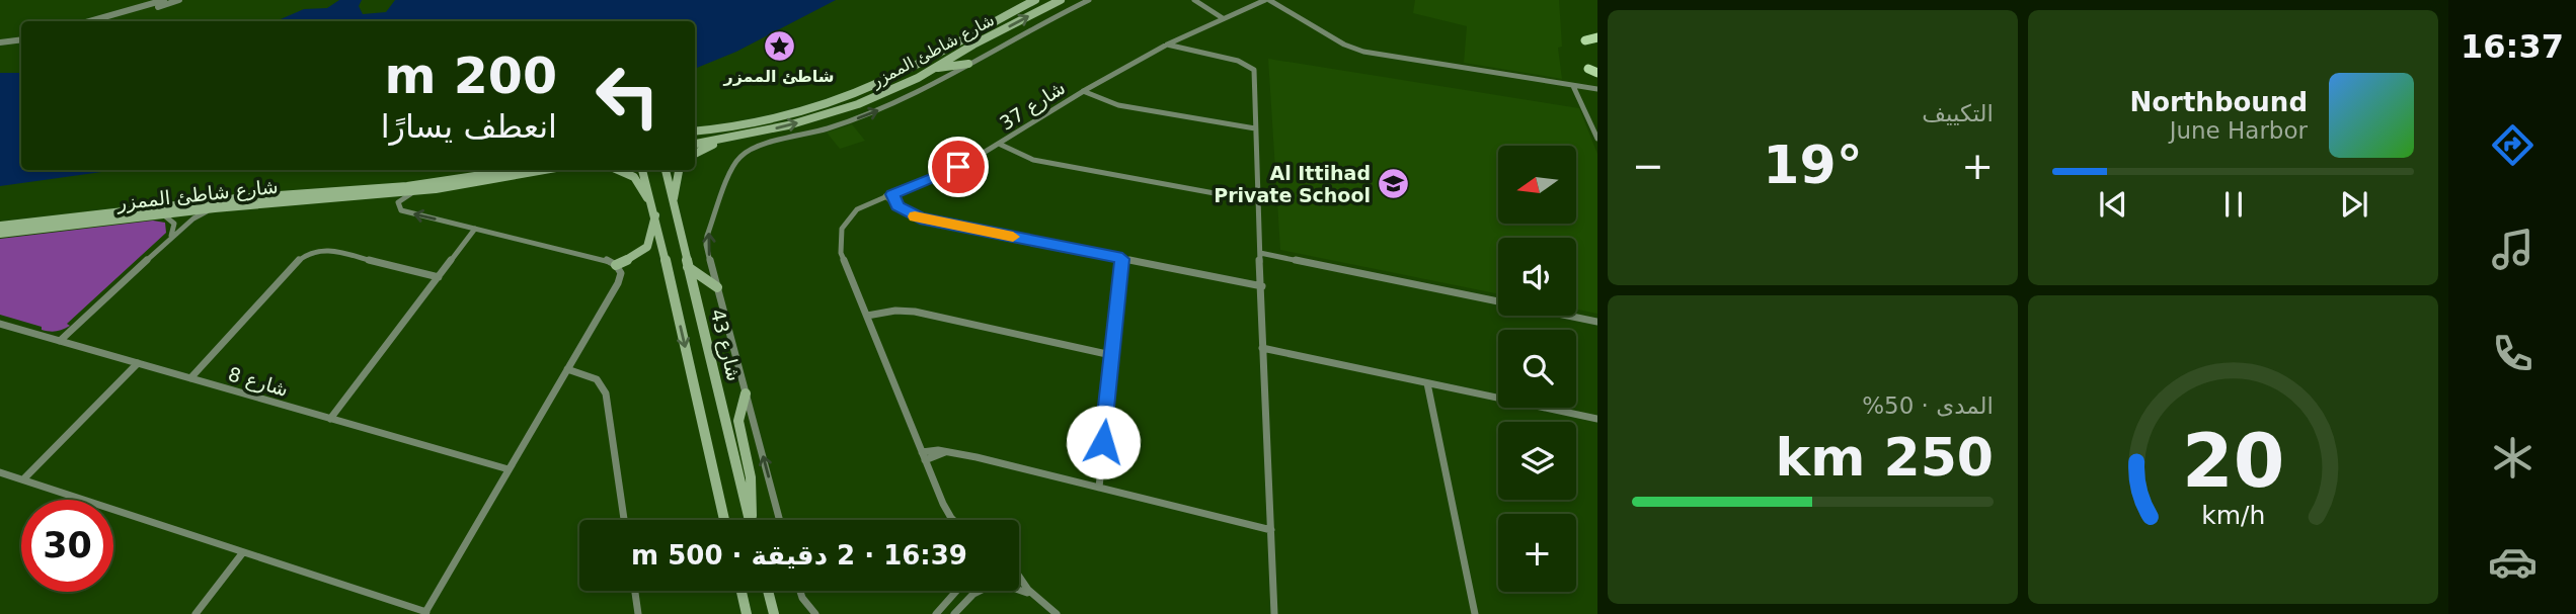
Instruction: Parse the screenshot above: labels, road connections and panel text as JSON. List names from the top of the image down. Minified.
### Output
{"streets":{"main road":["شارع شاطئ الممزر","شارع 43"],"street":["شارع 37","شارع 8"]},"places":{"place":["شاطئ الممزر"],"school or university":["Al Ittihad Private School"]},"north":"left","page":{"tabs":"16:37","tile":["التكييف",["المدى · 50%","250 km"]],"turn":["200 m","انعطف يسارًا"],"song":["Northbound","June Harbor"],"heat":["−","19°","+"],"map_buttons":"+","limit":"30","trip":"16:39 · 2 دقيقة · 500 m","gauge":["20","km/h"]}}
